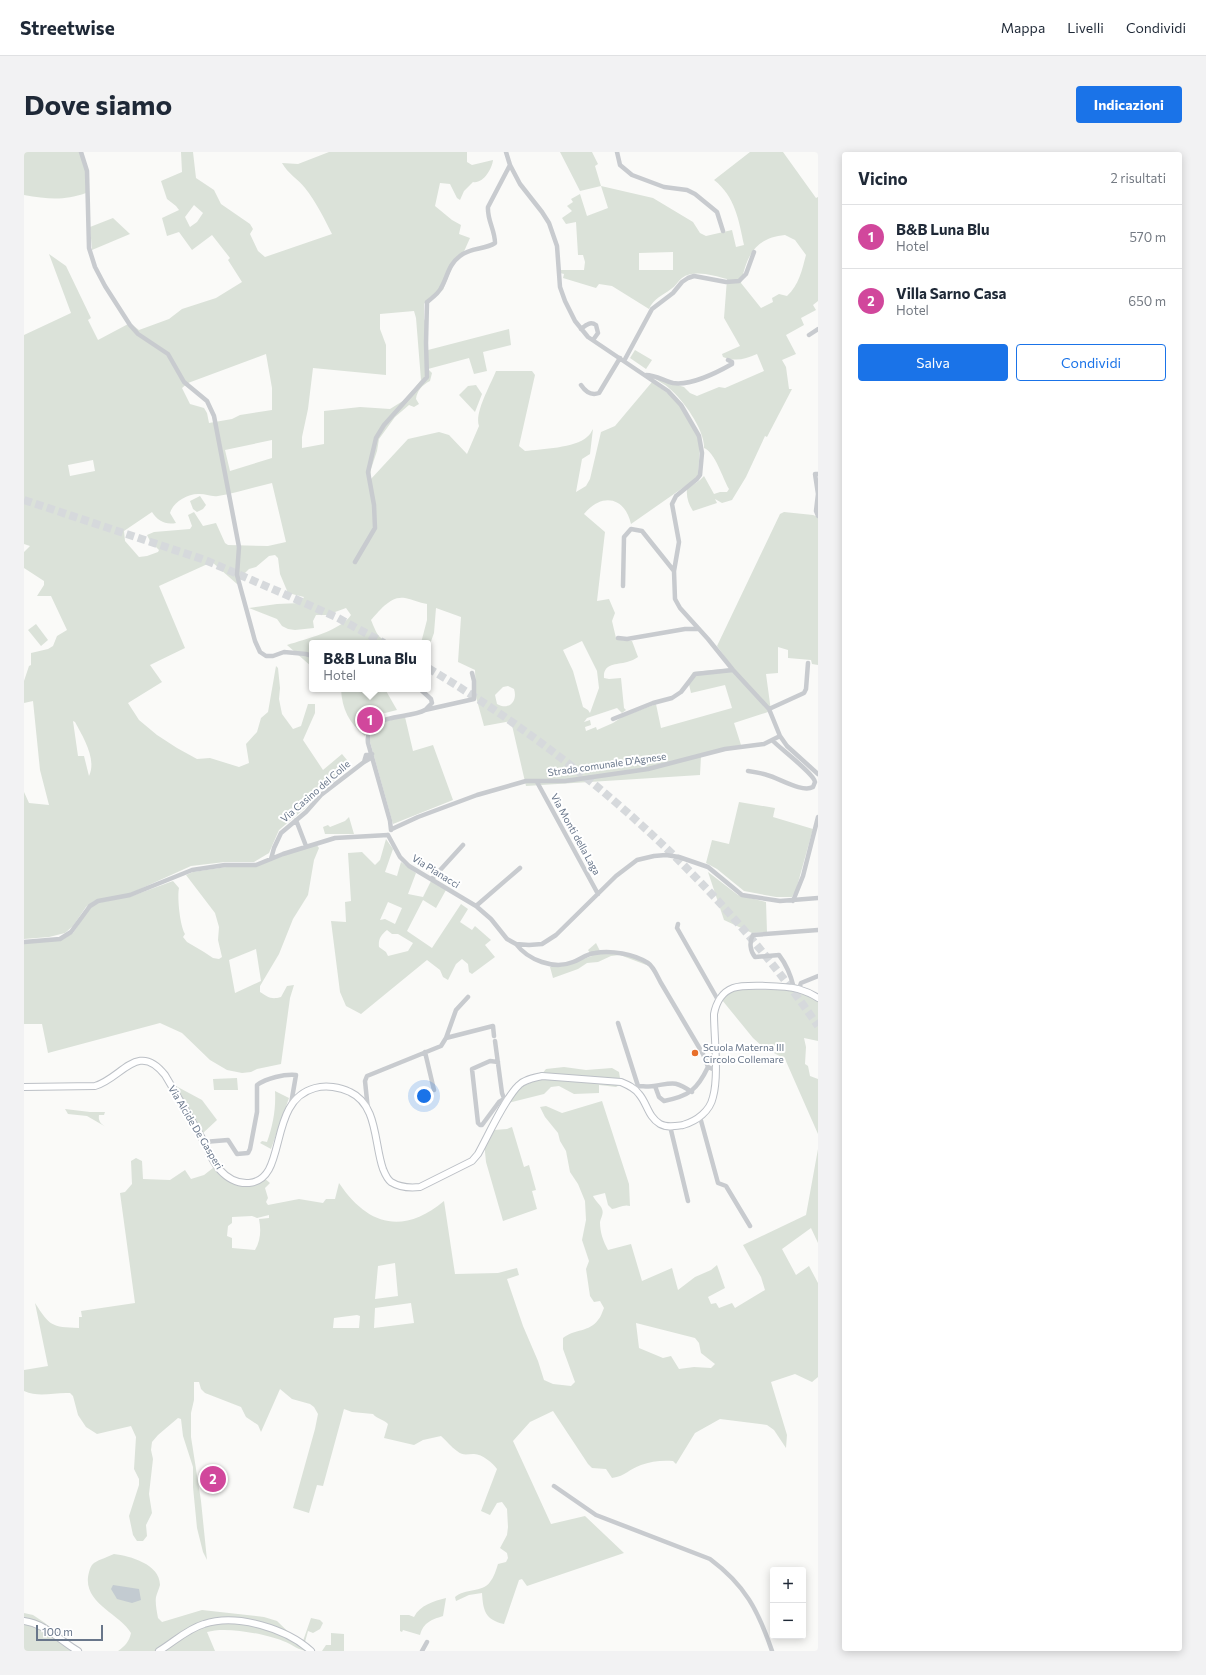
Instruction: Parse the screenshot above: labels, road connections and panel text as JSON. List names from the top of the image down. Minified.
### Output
{"streets":{"street":["Strada comunale D'Agnese","Via Casino del Colle","Via Monti della Laga","Via Pianacci","Via Alcide De Gasperi"]},"crossings":[["Strada comunale D'Agnese","Via Monti della Laga"]],"places":["Scuola Materna III Circolo Collemare"],"scale_bar":"100 m","page":{"header":"Streetwise","nav":["Mappa","Livelli","Condividi"],"buttons":["Indicazioni",["Salva","Condividi"]],"title":"Dove siamo","heading":["Vicino","2 risultati"],"list":[{"mark":"1","name":"B&B Luna Blu","note":"Hotel","value":"570 m"},{"mark":"2","name":"Villa Sarno Casa","note":"Hotel","value":"650 m"}],"popup":["B&B Luna Blu","Hotel"],"pins":["1","2"],"map_buttons":["+","−"],"scale":"100 m"}}
